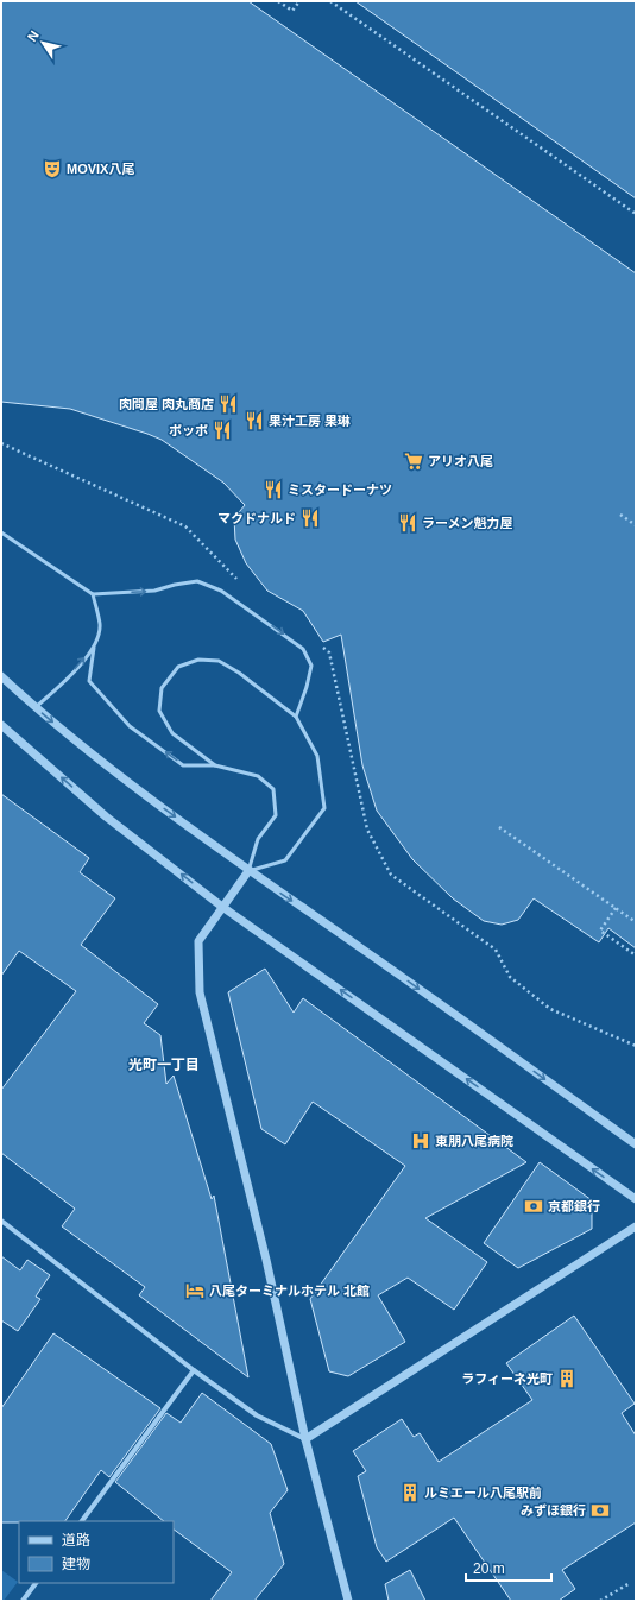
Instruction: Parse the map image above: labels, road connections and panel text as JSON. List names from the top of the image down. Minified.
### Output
{"districts":["光町一丁目"],"places":{"theatre":["MOVIX八尾"],"restaurant":["肉問屋 肉丸商店","果汁工房 果琳","ポッポ","ミスタードーナツ","マクドナルド","ラーメン魁力屋"],"supermarket":["アリオ八尾"],"hospital":["東朋八尾病院"],"bank":["京都銀行","みずほ銀行"],"hotel":["八尾ターミナルホテル 北館"],"building":["ラフィーネ光町","ルミエール八尾駅前"]},"legend":["道路","建物"],"scale_bar":"20 m","north":"top left"}
